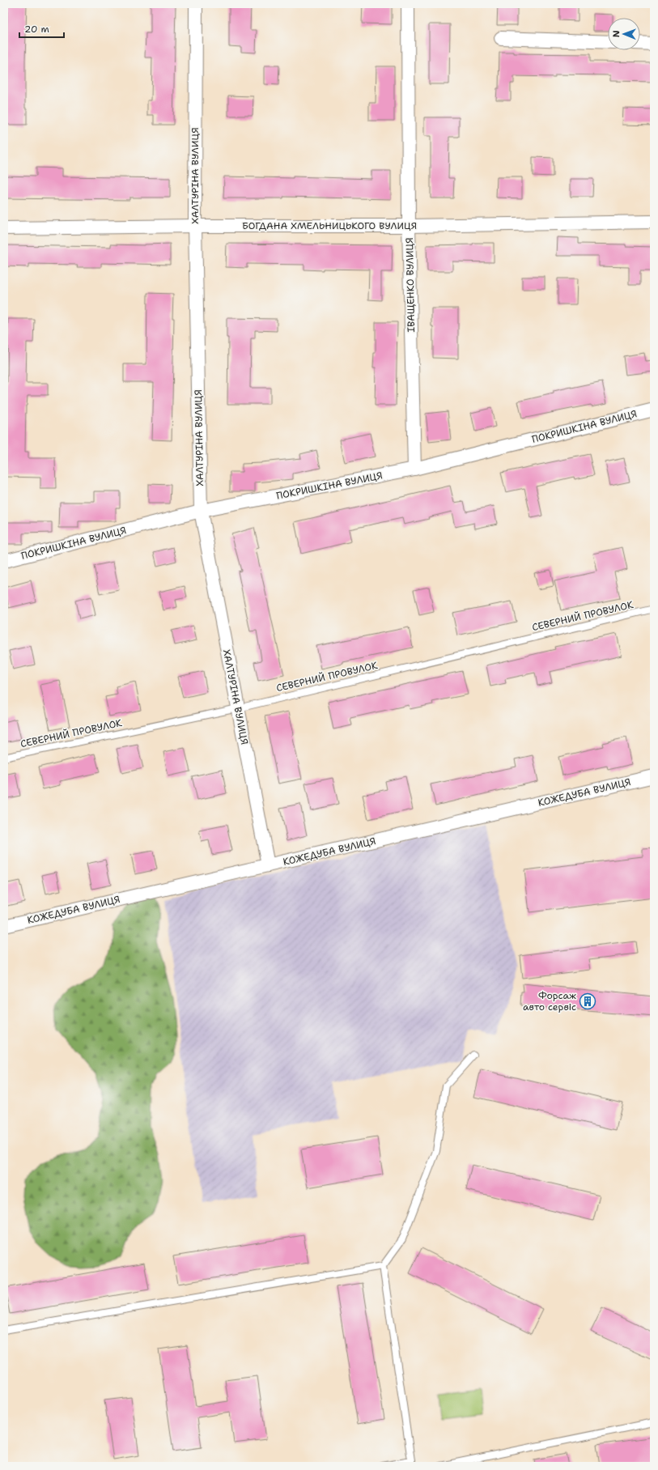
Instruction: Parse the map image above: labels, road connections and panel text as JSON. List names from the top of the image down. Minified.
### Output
{"streets":{"street":["ХАЛТУРІНА ВУЛИЦЯ","БОГДАНА ХМЕЛЬНИЦЬКОГО ВУЛИЦЯ","ІВАЩЕНКО ВУЛИЦЯ","ПОКРИШКІНА ВУЛИЦЯ","КОЖЕДУБА ВУЛИЦЯ"],"lane":["СЕВЕРНИЙ ПРОВУЛОК"]},"crossings":[["ХАЛТУРІНА ВУЛИЦЯ","БОГДАНА ХМЕЛЬНИЦЬКОГО ВУЛИЦЯ"],["ХАЛТУРІНА ВУЛИЦЯ","ПОКРИШКІНА ВУЛИЦЯ"],["ХАЛТУРІНА ВУЛИЦЯ","СЕВЕРНИЙ ПРОВУЛОК"],["ХАЛТУРІНА ВУЛИЦЯ","КОЖЕДУБА ВУЛИЦЯ"],["БОГДАНА ХМЕЛЬНИЦЬКОГО ВУЛИЦЯ","ІВАЩЕНКО ВУЛИЦЯ"],["ІВАЩЕНКО ВУЛИЦЯ","ПОКРИШКІНА ВУЛИЦЯ"]],"places":{"building":["Форсаж авто сервіс"]},"scale_bar":"20 m","north":"left"}
